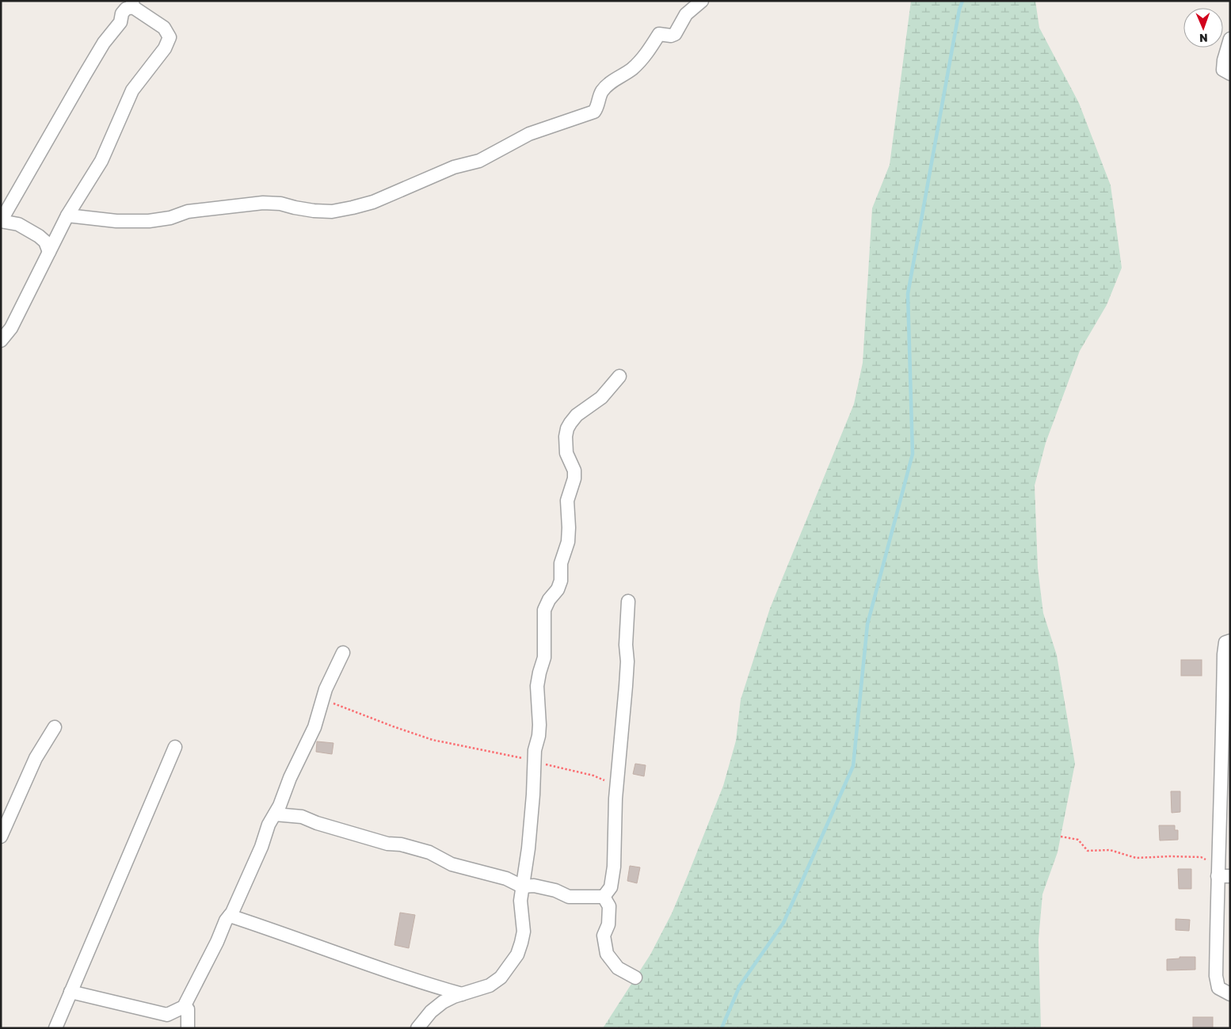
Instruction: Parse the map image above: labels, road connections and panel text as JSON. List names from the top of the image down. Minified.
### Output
{"north":"bottom"}
